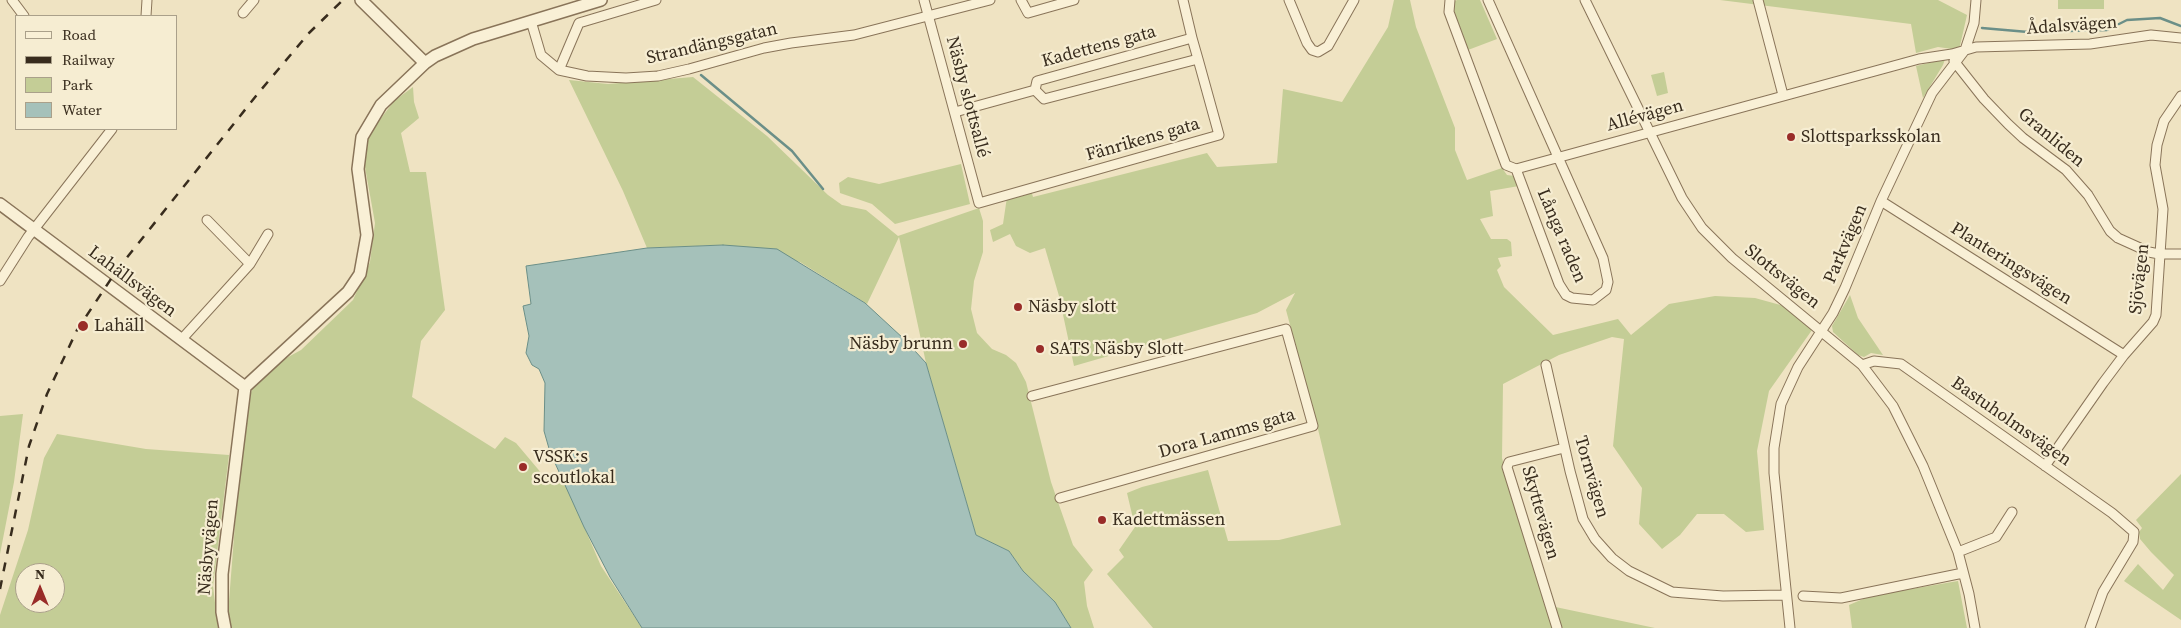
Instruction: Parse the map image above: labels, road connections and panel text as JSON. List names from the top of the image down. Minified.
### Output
{"streets":{"street":["Ådalsvägen","Strandängsgatan","Kadettens gata","Näsby slottsallé","Allévägen","Granliden","Fänrikens gata","Långa raden","Parkvägen","Planteringsvägen","Slottsvägen","Sjövägen","Lahällsvägen","Bastuholmsvägen","Dora Lamms gata","Tornvägen","Skyttevägen","Näsbyvägen"]},"crossings":[["Ådalsvägen","Allévägen"],["Ådalsvägen","Parkvägen"],["Strandängsgatan","Näsby slottsallé"],["Kadettens gata","Näsby slottsallé"],["Näsby slottsallé","Fänrikens gata"],["Allévägen","Långa raden"],["Allévägen","Parkvägen"],["Allévägen","Slottsvägen"],["Granliden","Parkvägen"],["Granliden","Sjövägen"],["Parkvägen","Planteringsvägen"],["Parkvägen","Slottsvägen"],["Parkvägen","Tornvägen"],["Planteringsvägen","Sjövägen"],["Slottsvägen","Bastuholmsvägen"],["Sjövägen","Bastuholmsvägen"],["Lahällsvägen","Näsbyvägen"],["Tornvägen","Skyttevägen"]],"places":["Slottsparksskolan","Näsby slott","Lahäll","Näsby brunn","SATS Näsby Slott","VSSK:s scoutlokal","Kadettmässen"],"legend":["Road","Railway","Park","Water"],"north":"top"}
